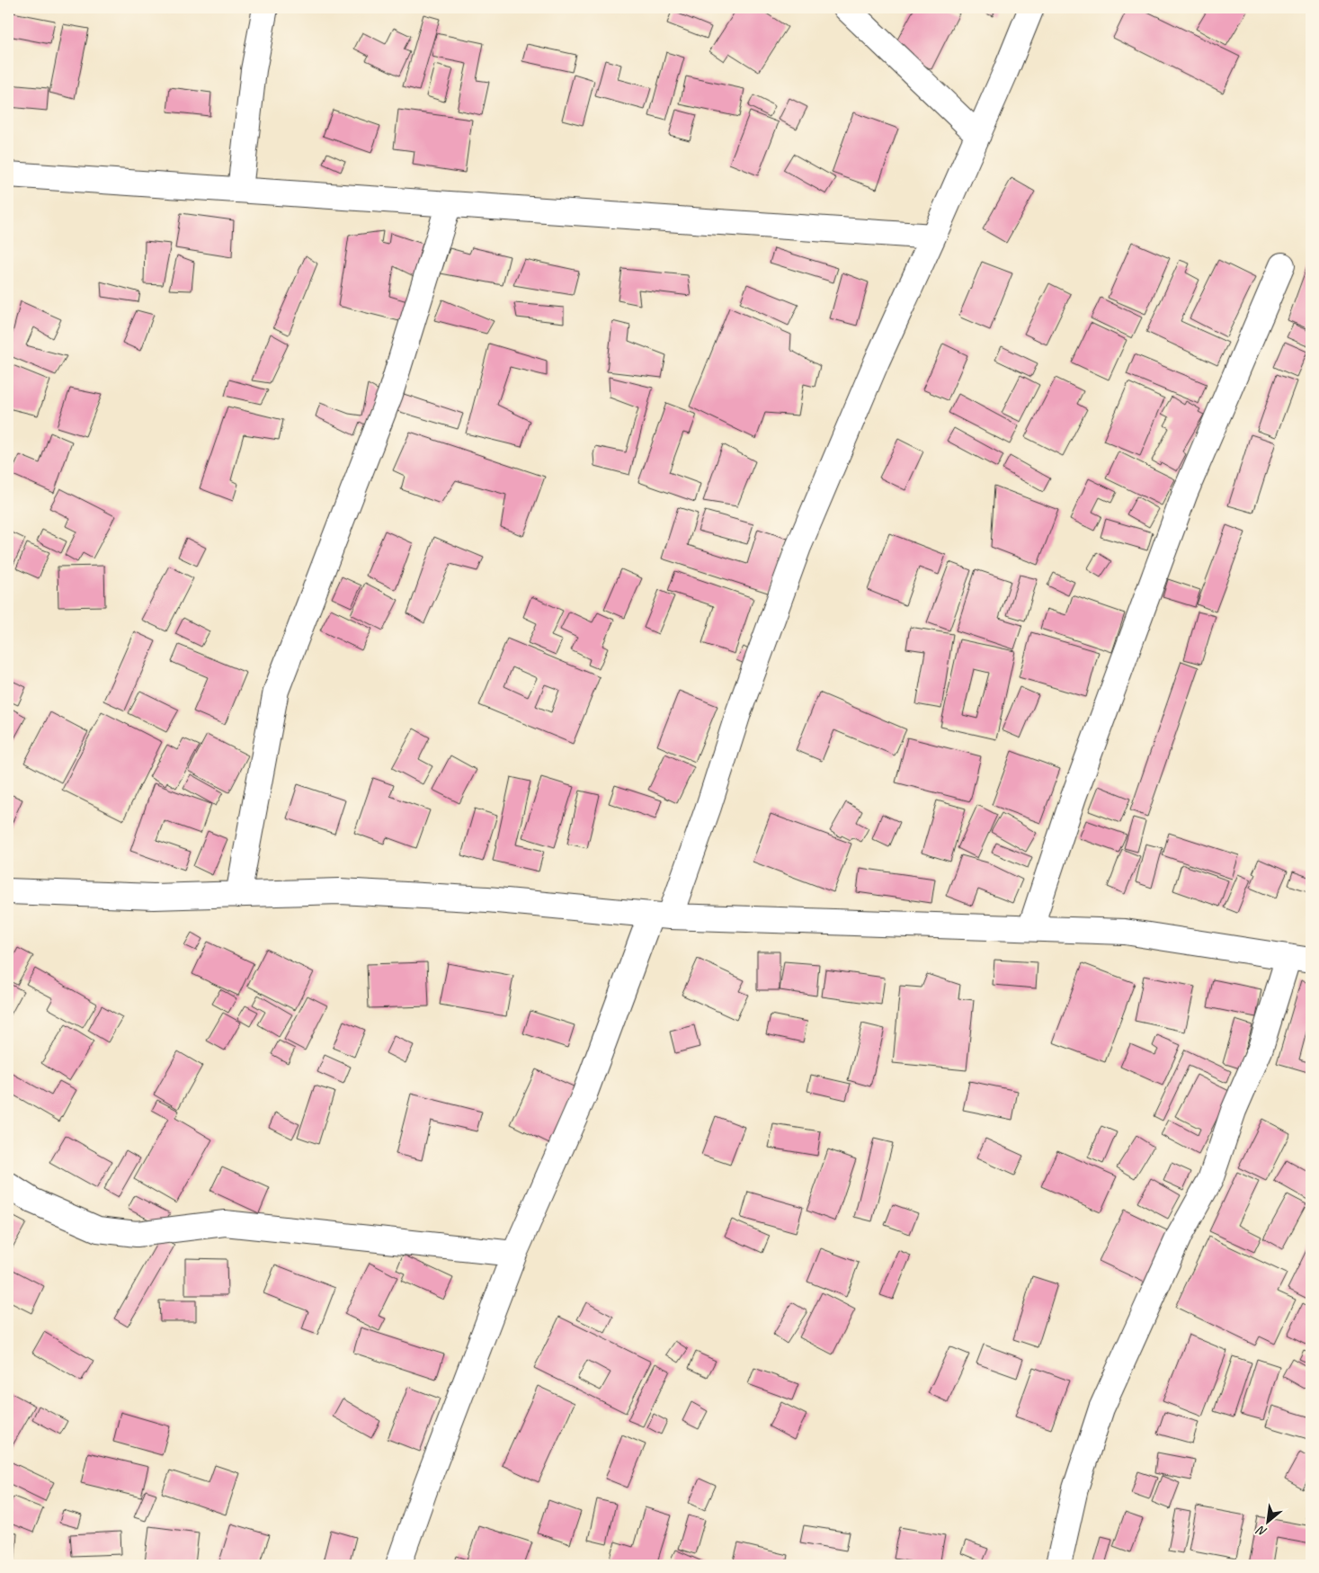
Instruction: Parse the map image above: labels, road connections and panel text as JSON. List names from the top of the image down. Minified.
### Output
{"north":"bottom left"}
